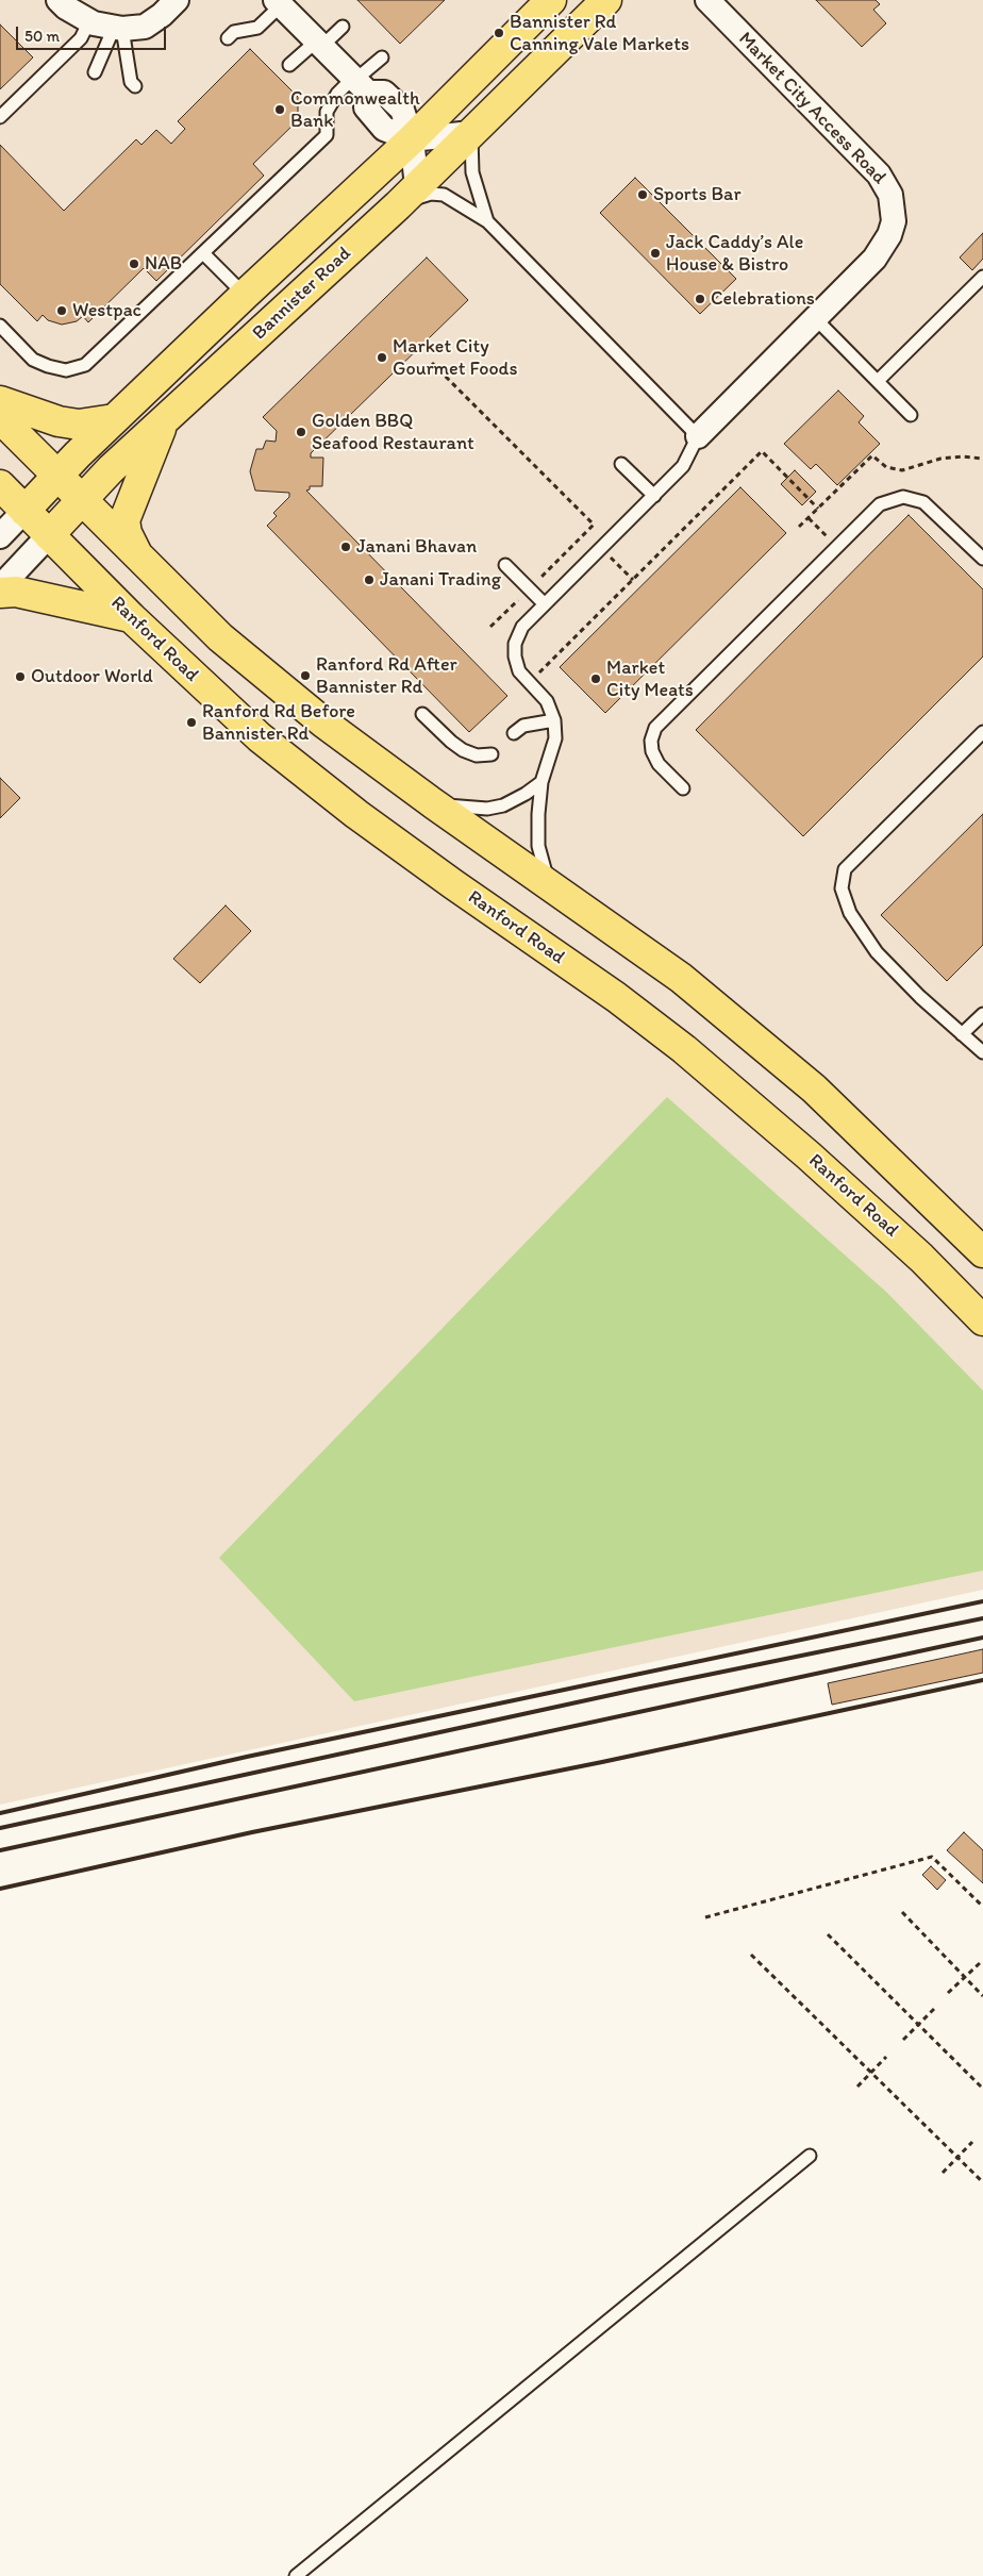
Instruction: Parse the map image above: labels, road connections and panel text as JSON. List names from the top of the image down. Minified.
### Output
{"streets":{"main road":["Bannister Road","Ranford Road"],"street":["Market City Access Road"]},"crossings":[["Bannister Road","Ranford Road"]],"places":["Bannister Rd Canning Vale Markets","Commonwealth Bank","Sports Bar","Jack Caddy’s Ale House & Bistro","NAB","Celebrations","Westpac","Market City Gourmet Foods","Golden BBQ Seafood Restaurant","Janani Bhavan","Janani Trading","Ranford Rd After Bannister Rd","Outdoor World","Market City Meats","Ranford Rd Before Bannister Rd"],"scale_bar":"50 m"}
